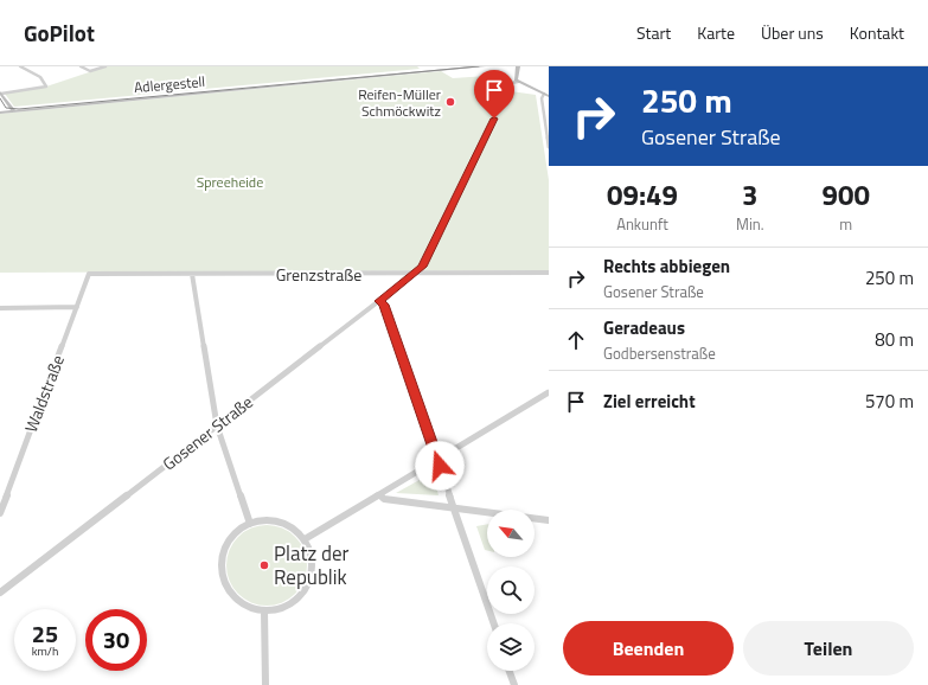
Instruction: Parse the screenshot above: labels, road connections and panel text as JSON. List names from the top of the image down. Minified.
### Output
{"streets":{"main road":["Adlergestell"],"street":["Grenzstraße","Waldstraße","Gosener Straße"]},"crossings":[["Grenzstraße","Waldstraße"],["Grenzstraße","Gosener Straße"]],"parks":["Spreeheide"],"places":["Reifen-Müller Schmöckwitz","Platz der Republik"],"north":"top left","page":{"header":"GoPilot","nav":["Start","Karte","Über uns","Kontakt"],"turn":["250 m","Gosener Straße"],"eta":["09:49","Ankunft","3","Min.","900","m"],"list":[{"name":"Rechts abbiegen","note":"Gosener Straße","value":"250 m"},{"name":"Geradeaus","note":"Godbersenstraße","value":"80 m"},{"name":"Ziel erreicht","value":"570 m"}],"speed":"25 km/h","limit":"30","buttons":["Beenden","Teilen"]}}
